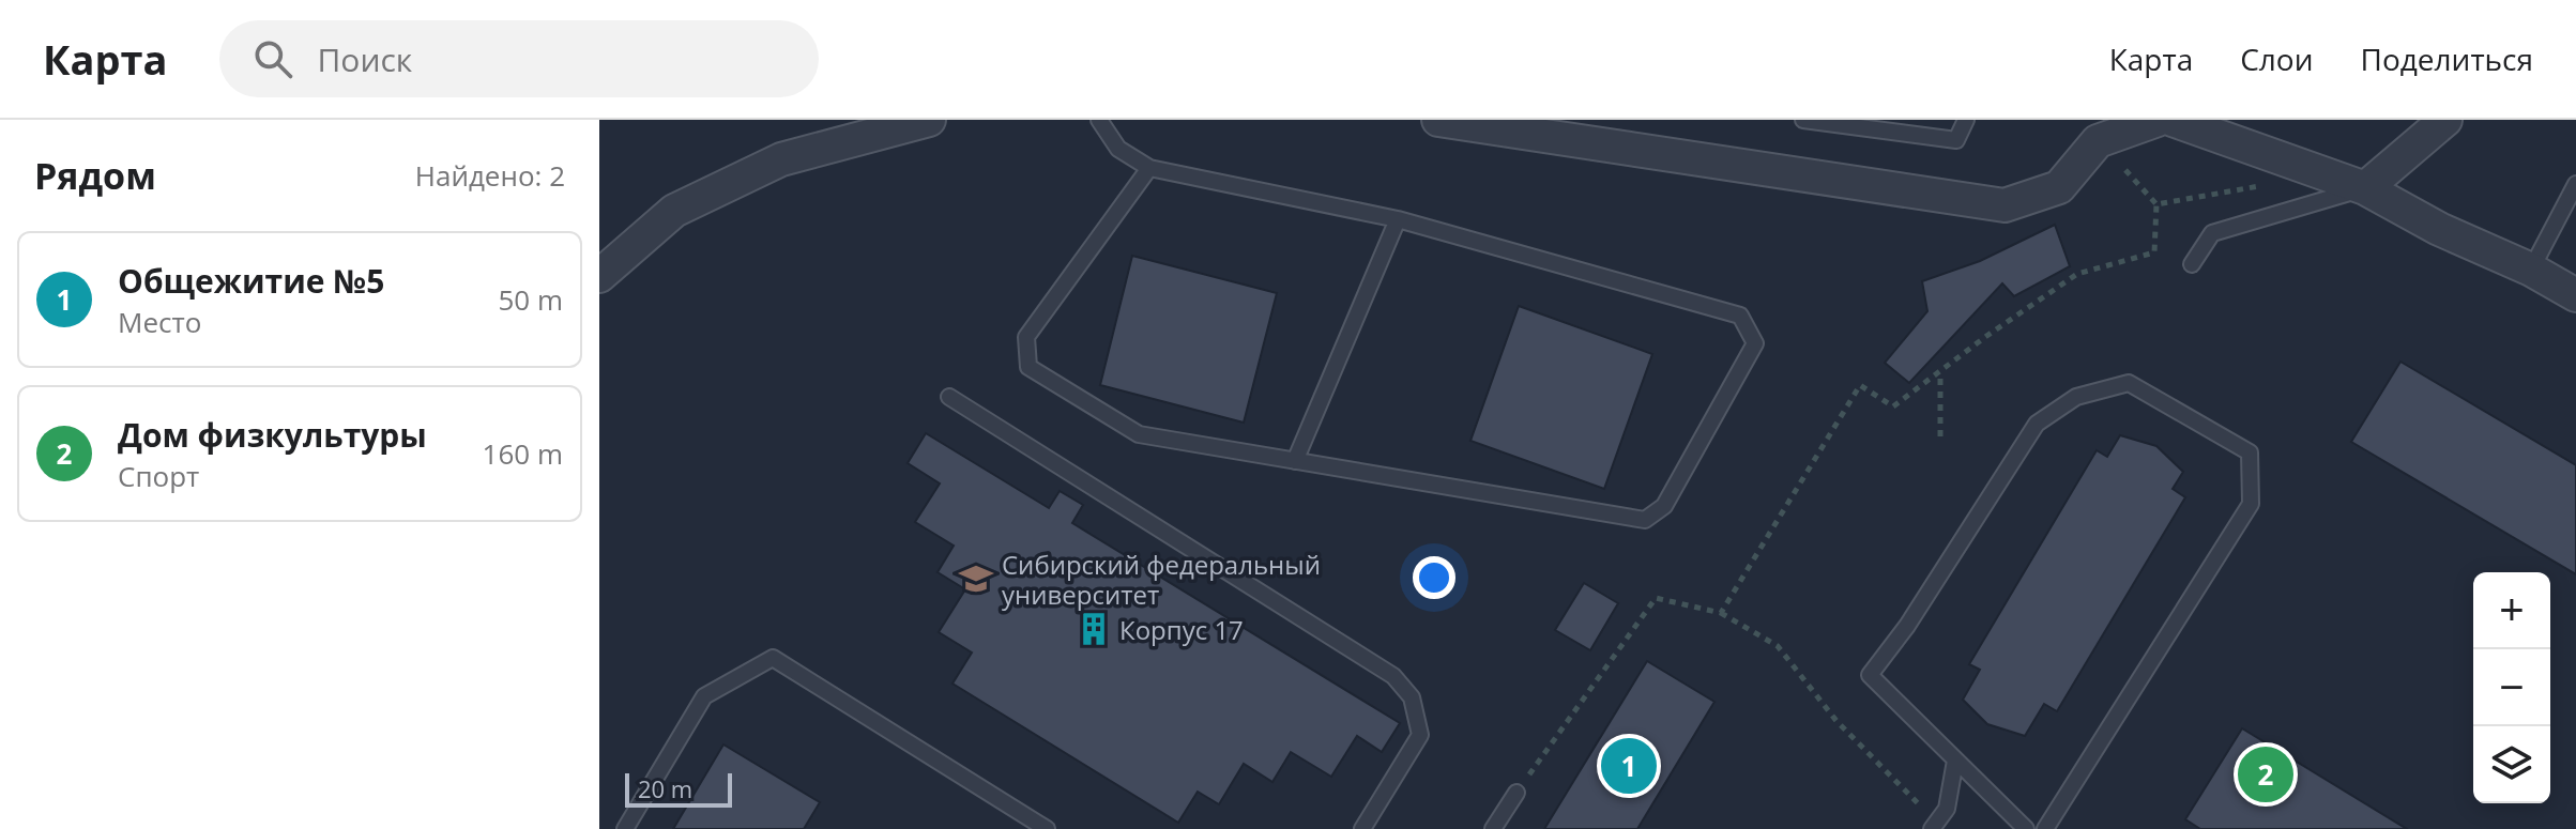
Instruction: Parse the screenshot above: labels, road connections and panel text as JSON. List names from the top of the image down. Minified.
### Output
{"places":{"school or university":["Сибирский федеральный университет"],"building":["Корпус 17"]},"scale_bar":"20 m","page":{"header":"Карта","search":"Поиск","nav":["Карта","Слои","Поделиться"],"heading":["Рядом","Найдено: 2"],"list":[{"mark":"1","name":"Общежитие №5","note":"Место","value":"50 m"},{"mark":"2","name":"Дом физкультуры","note":"Спорт","value":"160 m"}],"map_buttons":["+","−"],"pins":["1","2"],"scale":"20 m"}}
